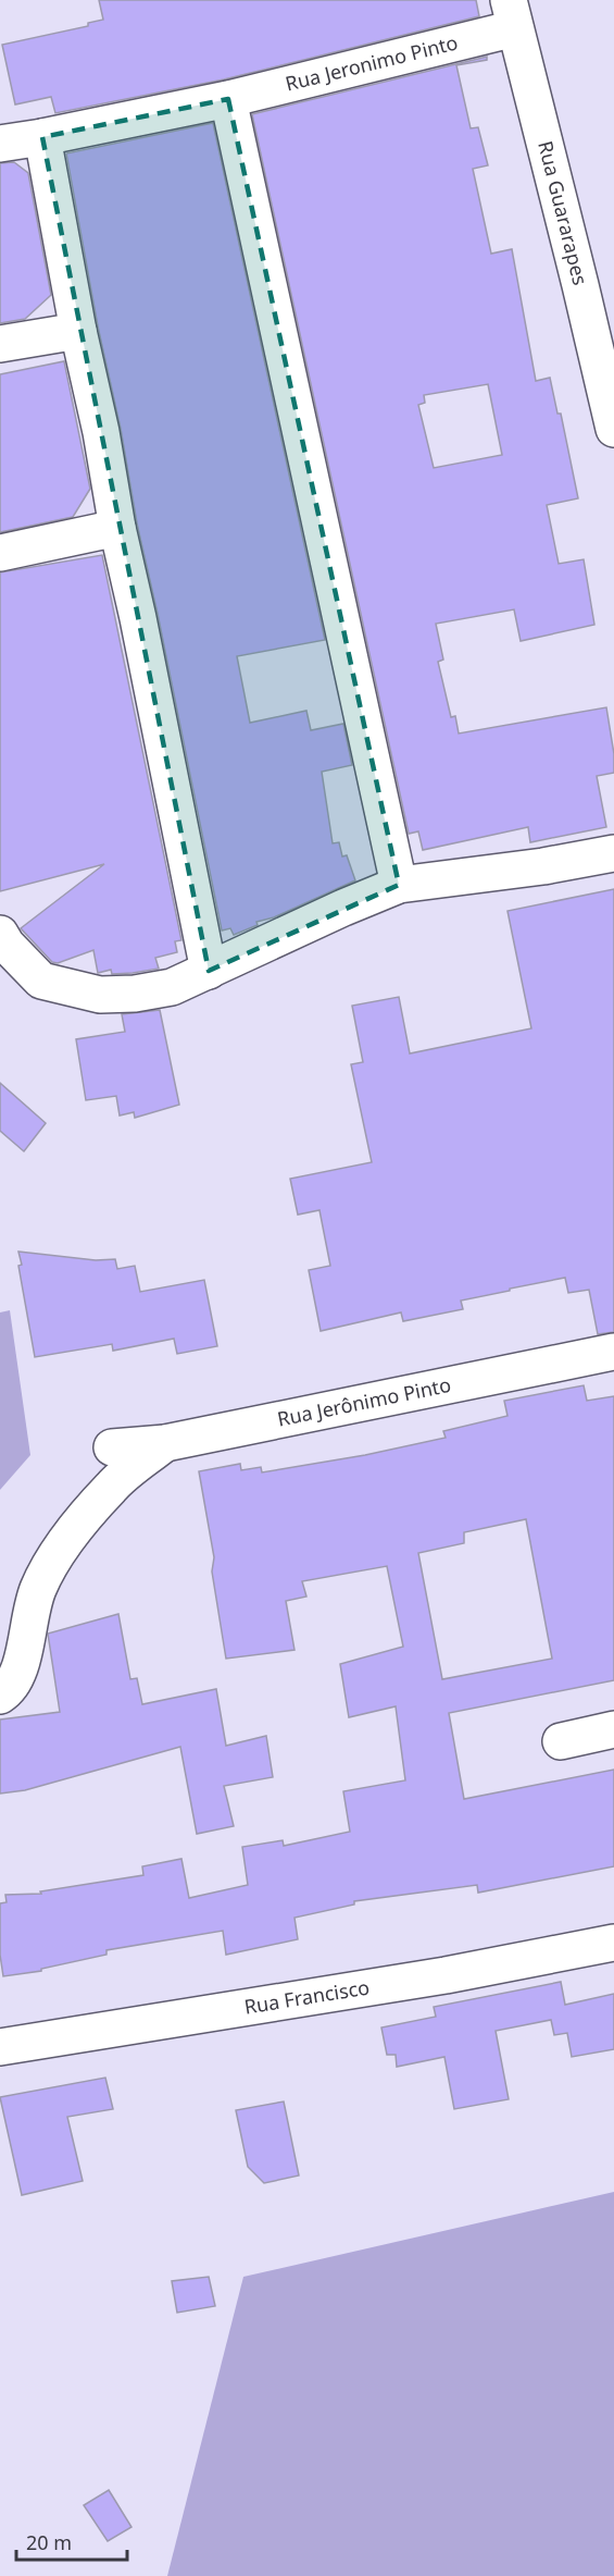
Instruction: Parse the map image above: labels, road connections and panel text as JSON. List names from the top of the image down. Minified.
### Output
{"streets":{"street":["Rua Jeronimo Pinto","Rua Guararapes","Rua Jerônimo Pinto","Rua Francisco"]},"crossings":[["Rua Jeronimo Pinto","Rua Guararapes"]],"scale_bar":"20 m"}
